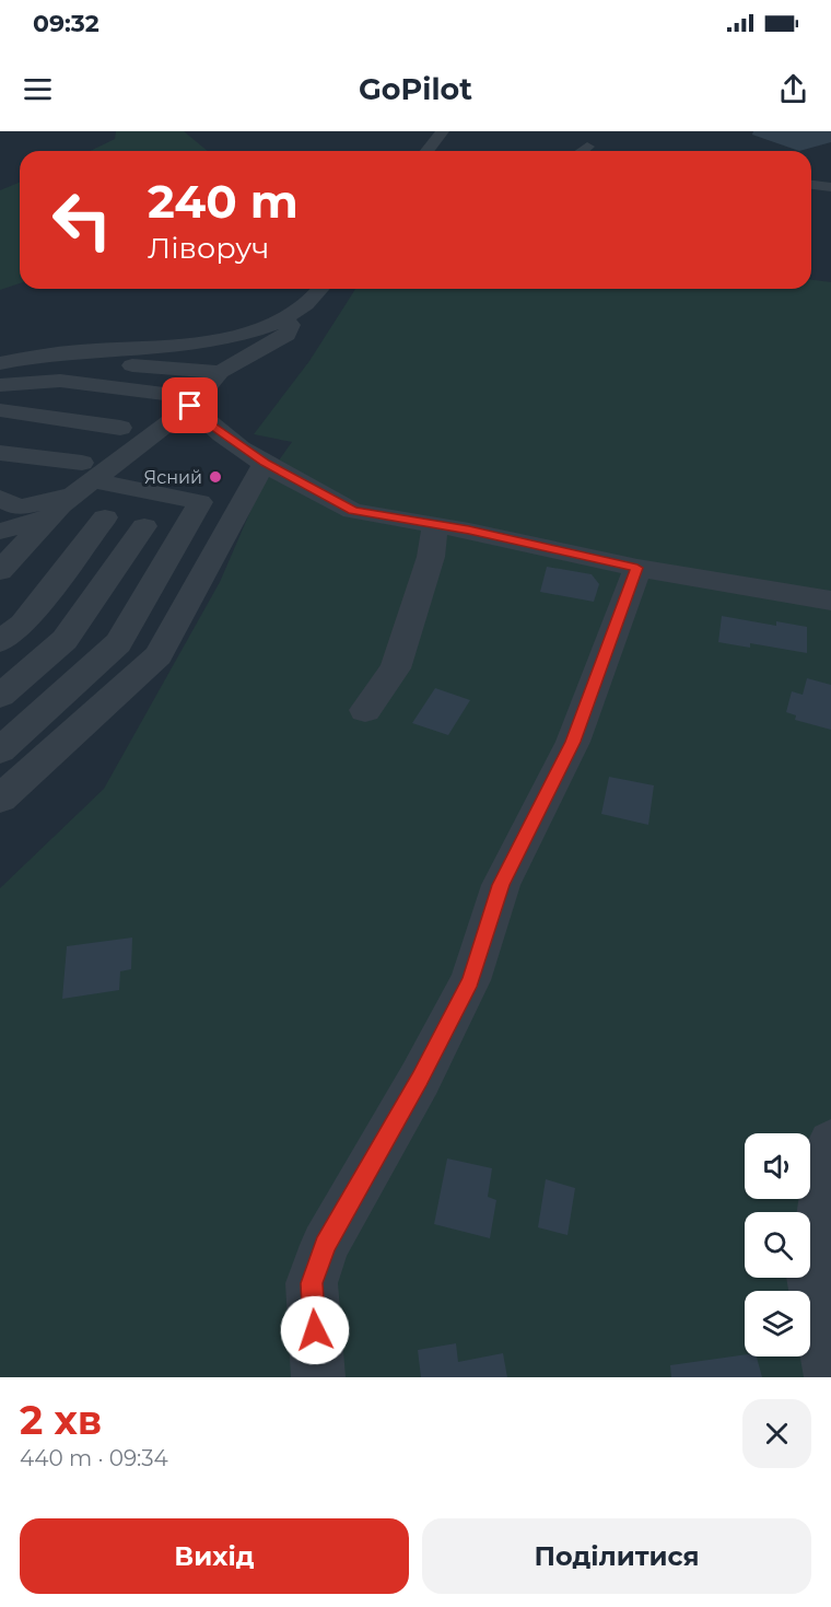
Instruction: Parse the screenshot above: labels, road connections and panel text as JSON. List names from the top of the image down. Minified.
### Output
{"places":["Ясний"],"page":{"status":"09:32","header":"GoPilot","turn":["240 m","Ліворуч"],"heading":["2 хв","440 m · 09:34"],"buttons":["Вихід","Поділитися"]}}
